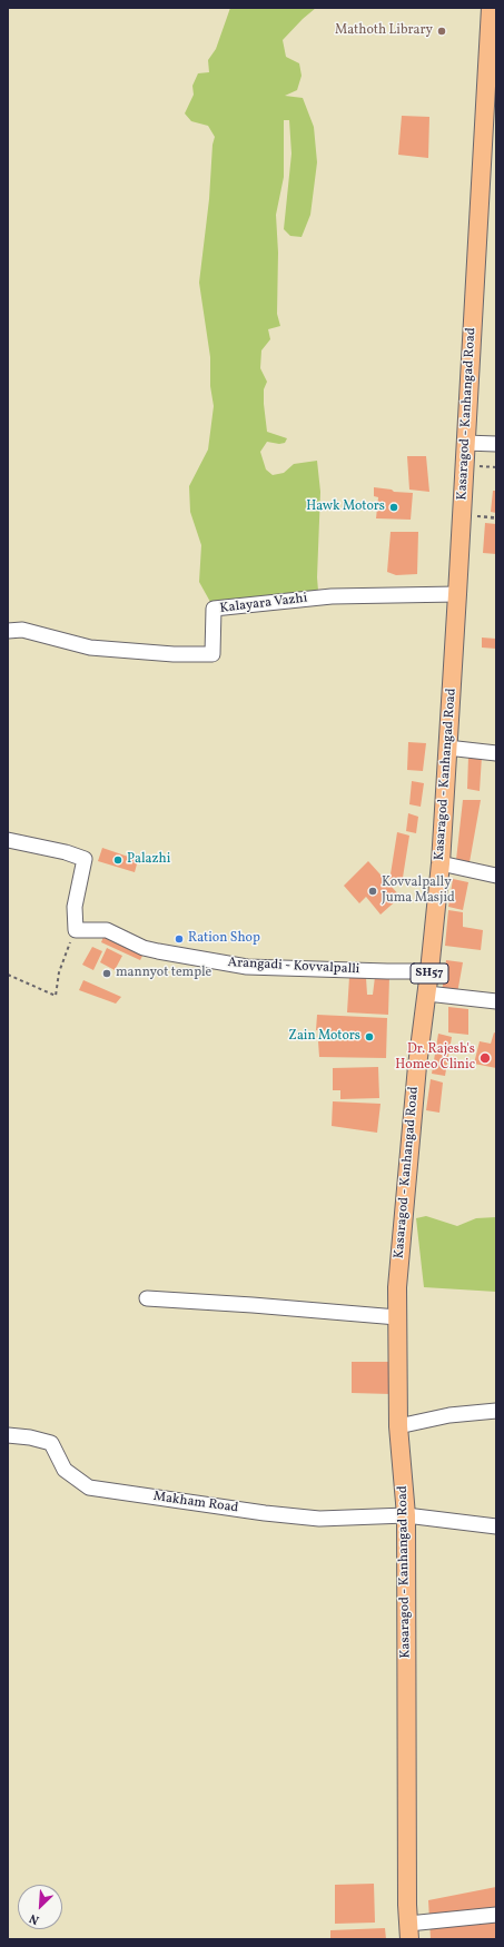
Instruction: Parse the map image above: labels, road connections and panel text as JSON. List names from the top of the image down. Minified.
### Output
{"streets":{"main road":["Kasaragod - Kanhangad Road","SH57"],"street":["Kalayara Vazhi","Arangadi - Kovvalpalli","Makham Road"]},"crossings":[["Kasaragod - Kanhangad Road","Kalayara Vazhi"],["Kasaragod - Kanhangad Road","Arangadi - Kovvalpalli"],["Kasaragod - Kanhangad Road","Makham Road"]],"places":["Mathoth Library","Hawk Motors","Palazhi","Kovvalpally Juma Masjid","Ration Shop","mannyot temple","Zain Motors","Dr. Rajesh's Homeo Clinic"],"north":"bottom left"}
